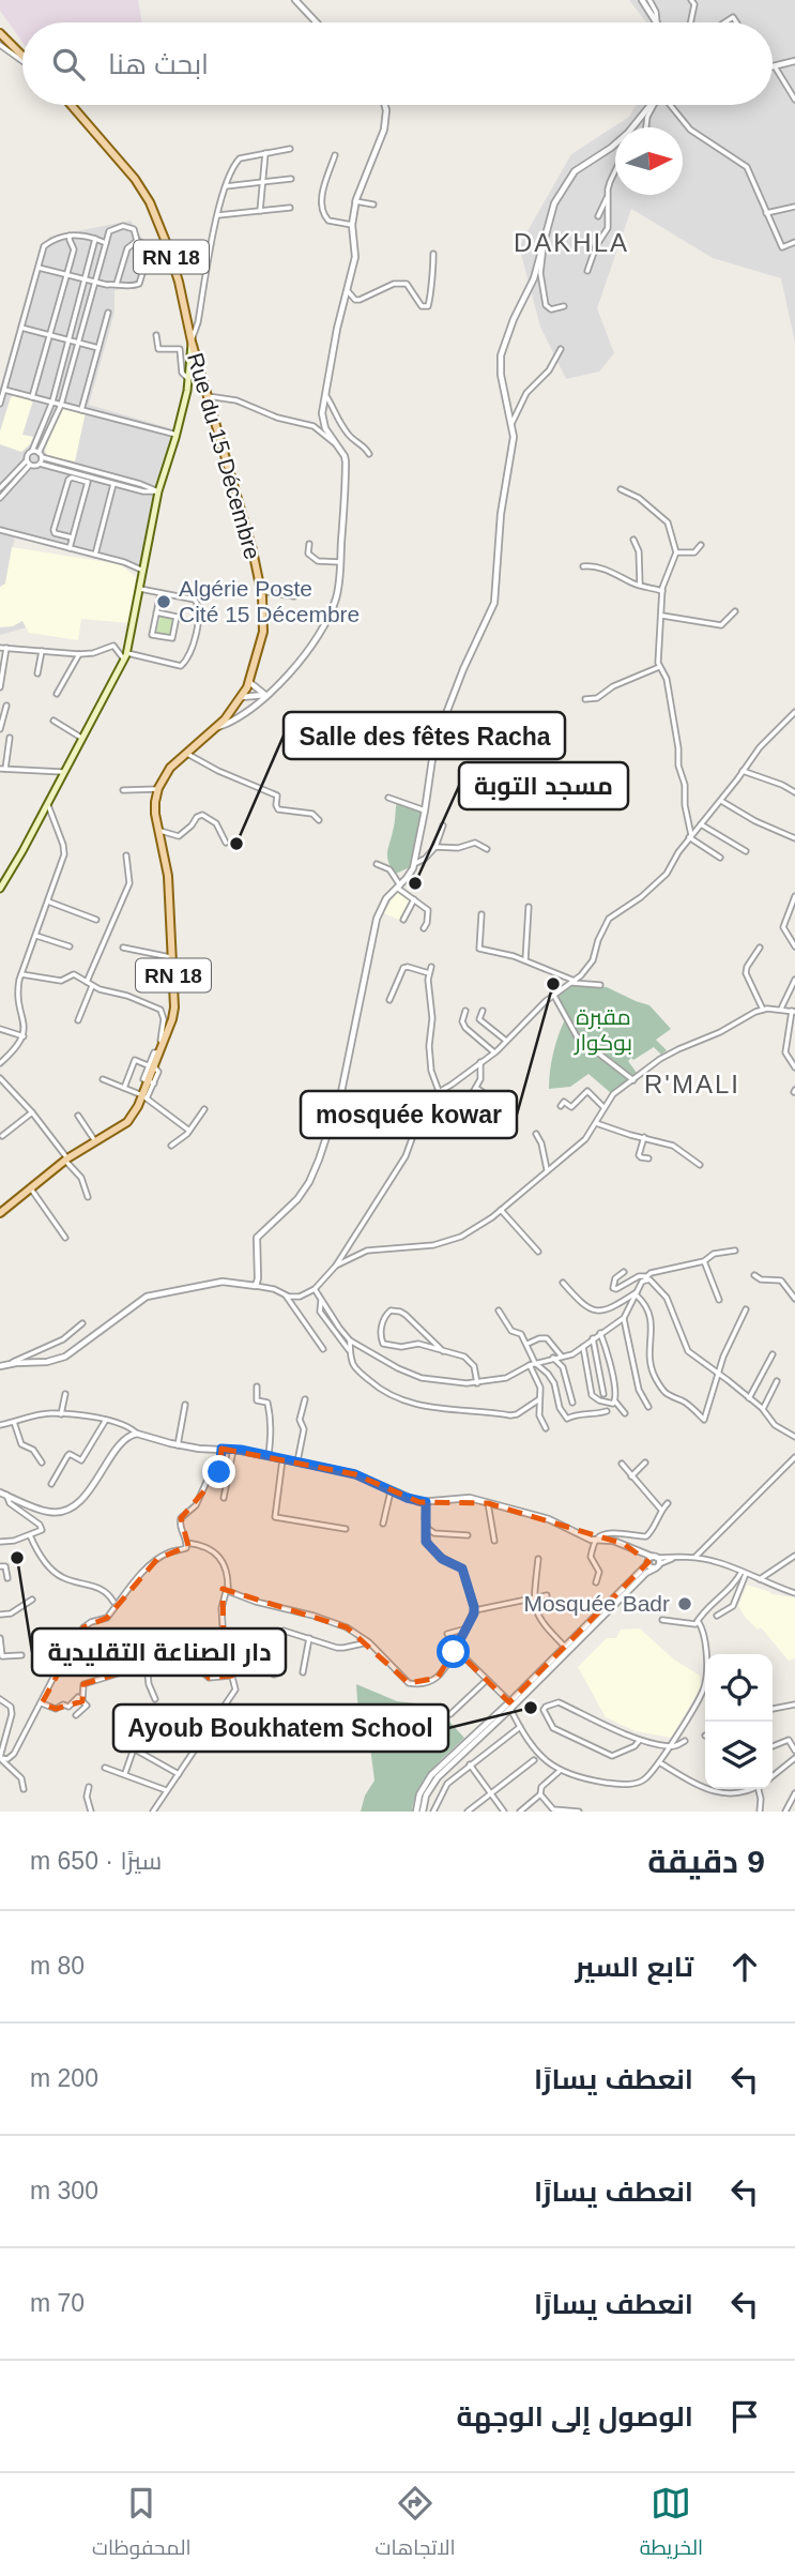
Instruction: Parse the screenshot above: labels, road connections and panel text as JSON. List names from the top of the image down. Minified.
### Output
{"streets":{"main road":["RN 18","Rue du 15 Décembre"]},"crossings":[["RN 18","Rue du 15 Décembre"]],"districts":["DAKHLA","R'MALI"],"parks":["مقبرة بوكوار"],"places":["Algérie Poste Cité 15 Décembre","Salle des fêtes Racha","مسجد التوبة","mosquée kowar","دار الصناعة التقليدية","Mosquée Badr","Ayoub Boukhatem School"],"north":"right","page":{"search":"ابحث هنا","heading":["9 دقيقة","سيرًا · 650 m"],"list":[["تابع السير","80 m"],["انعطف يسارًا","200 m"],["انعطف يسارًا","300 m"],["انعطف يسارًا","70 m"],"الوصول إلى الوجهة"],"nav":["الخريطة","الاتجاهات","المحفوظات"]}}
